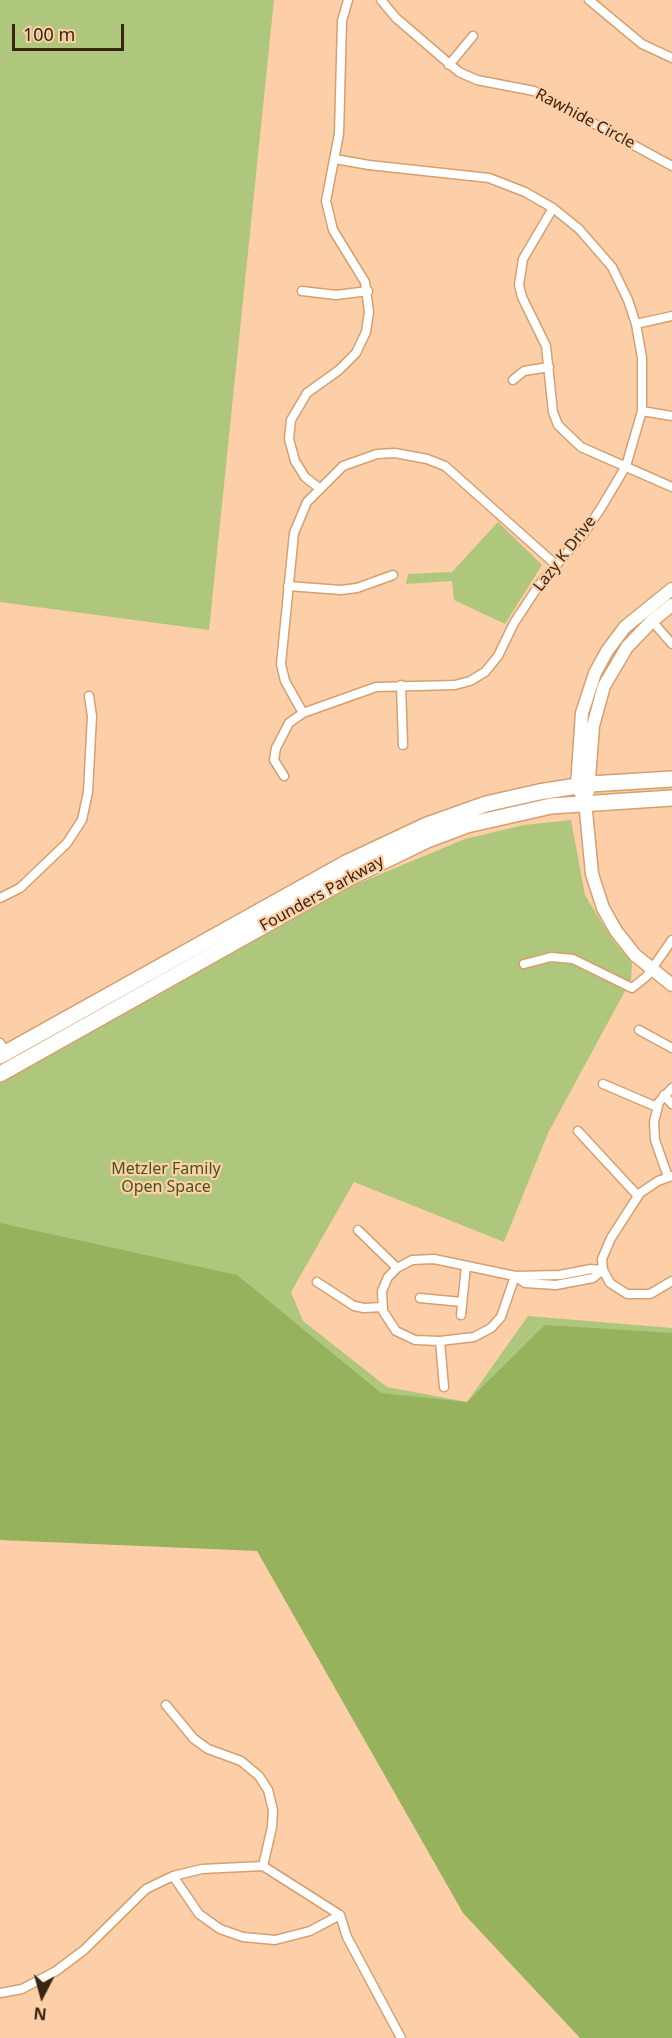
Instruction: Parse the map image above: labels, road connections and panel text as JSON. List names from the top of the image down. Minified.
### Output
{"streets":{"highway":["Founders Parkway"],"street":["Rawhide Circle","Lazy K Drive"]},"parks":["Metzler Family Open Space"],"scale_bar":"100 m","north":"bottom"}
